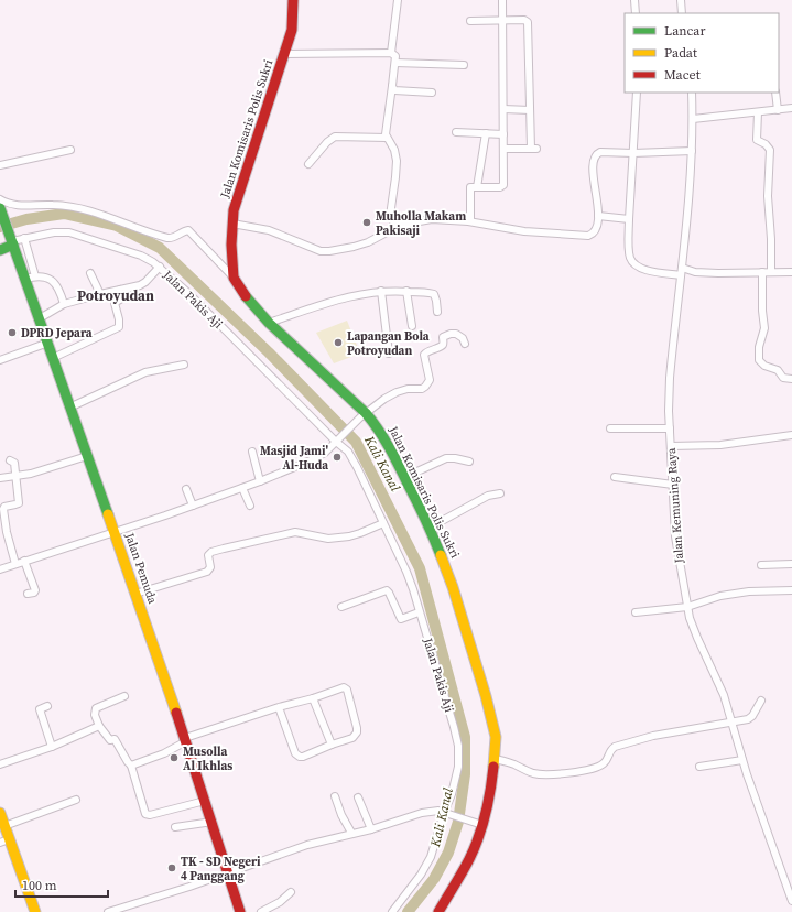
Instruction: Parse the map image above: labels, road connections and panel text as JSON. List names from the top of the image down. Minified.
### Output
{"streets":{"main road":["Jalan Komisaris Polis Sukri","Jalan Pemuda"],"street":["Jalan Pakis Aji","Jalan Kemuning Raya"]},"crossings":[["Jalan Pakis Aji","Jalan Pemuda"]],"districts":["Potroyudan"],"water":["Kali Kanal"],"places":["Muholla Makam Pakisaji","DPRD Jepara","Lapangan Bola Potroyudan","Masjid Jami' Al-Huda","Musolla Al Ikhlas","TK - SD Negeri 4 Panggang"],"legend":["Lancar","Padat","Macet"],"scale_bar":"100 m"}
